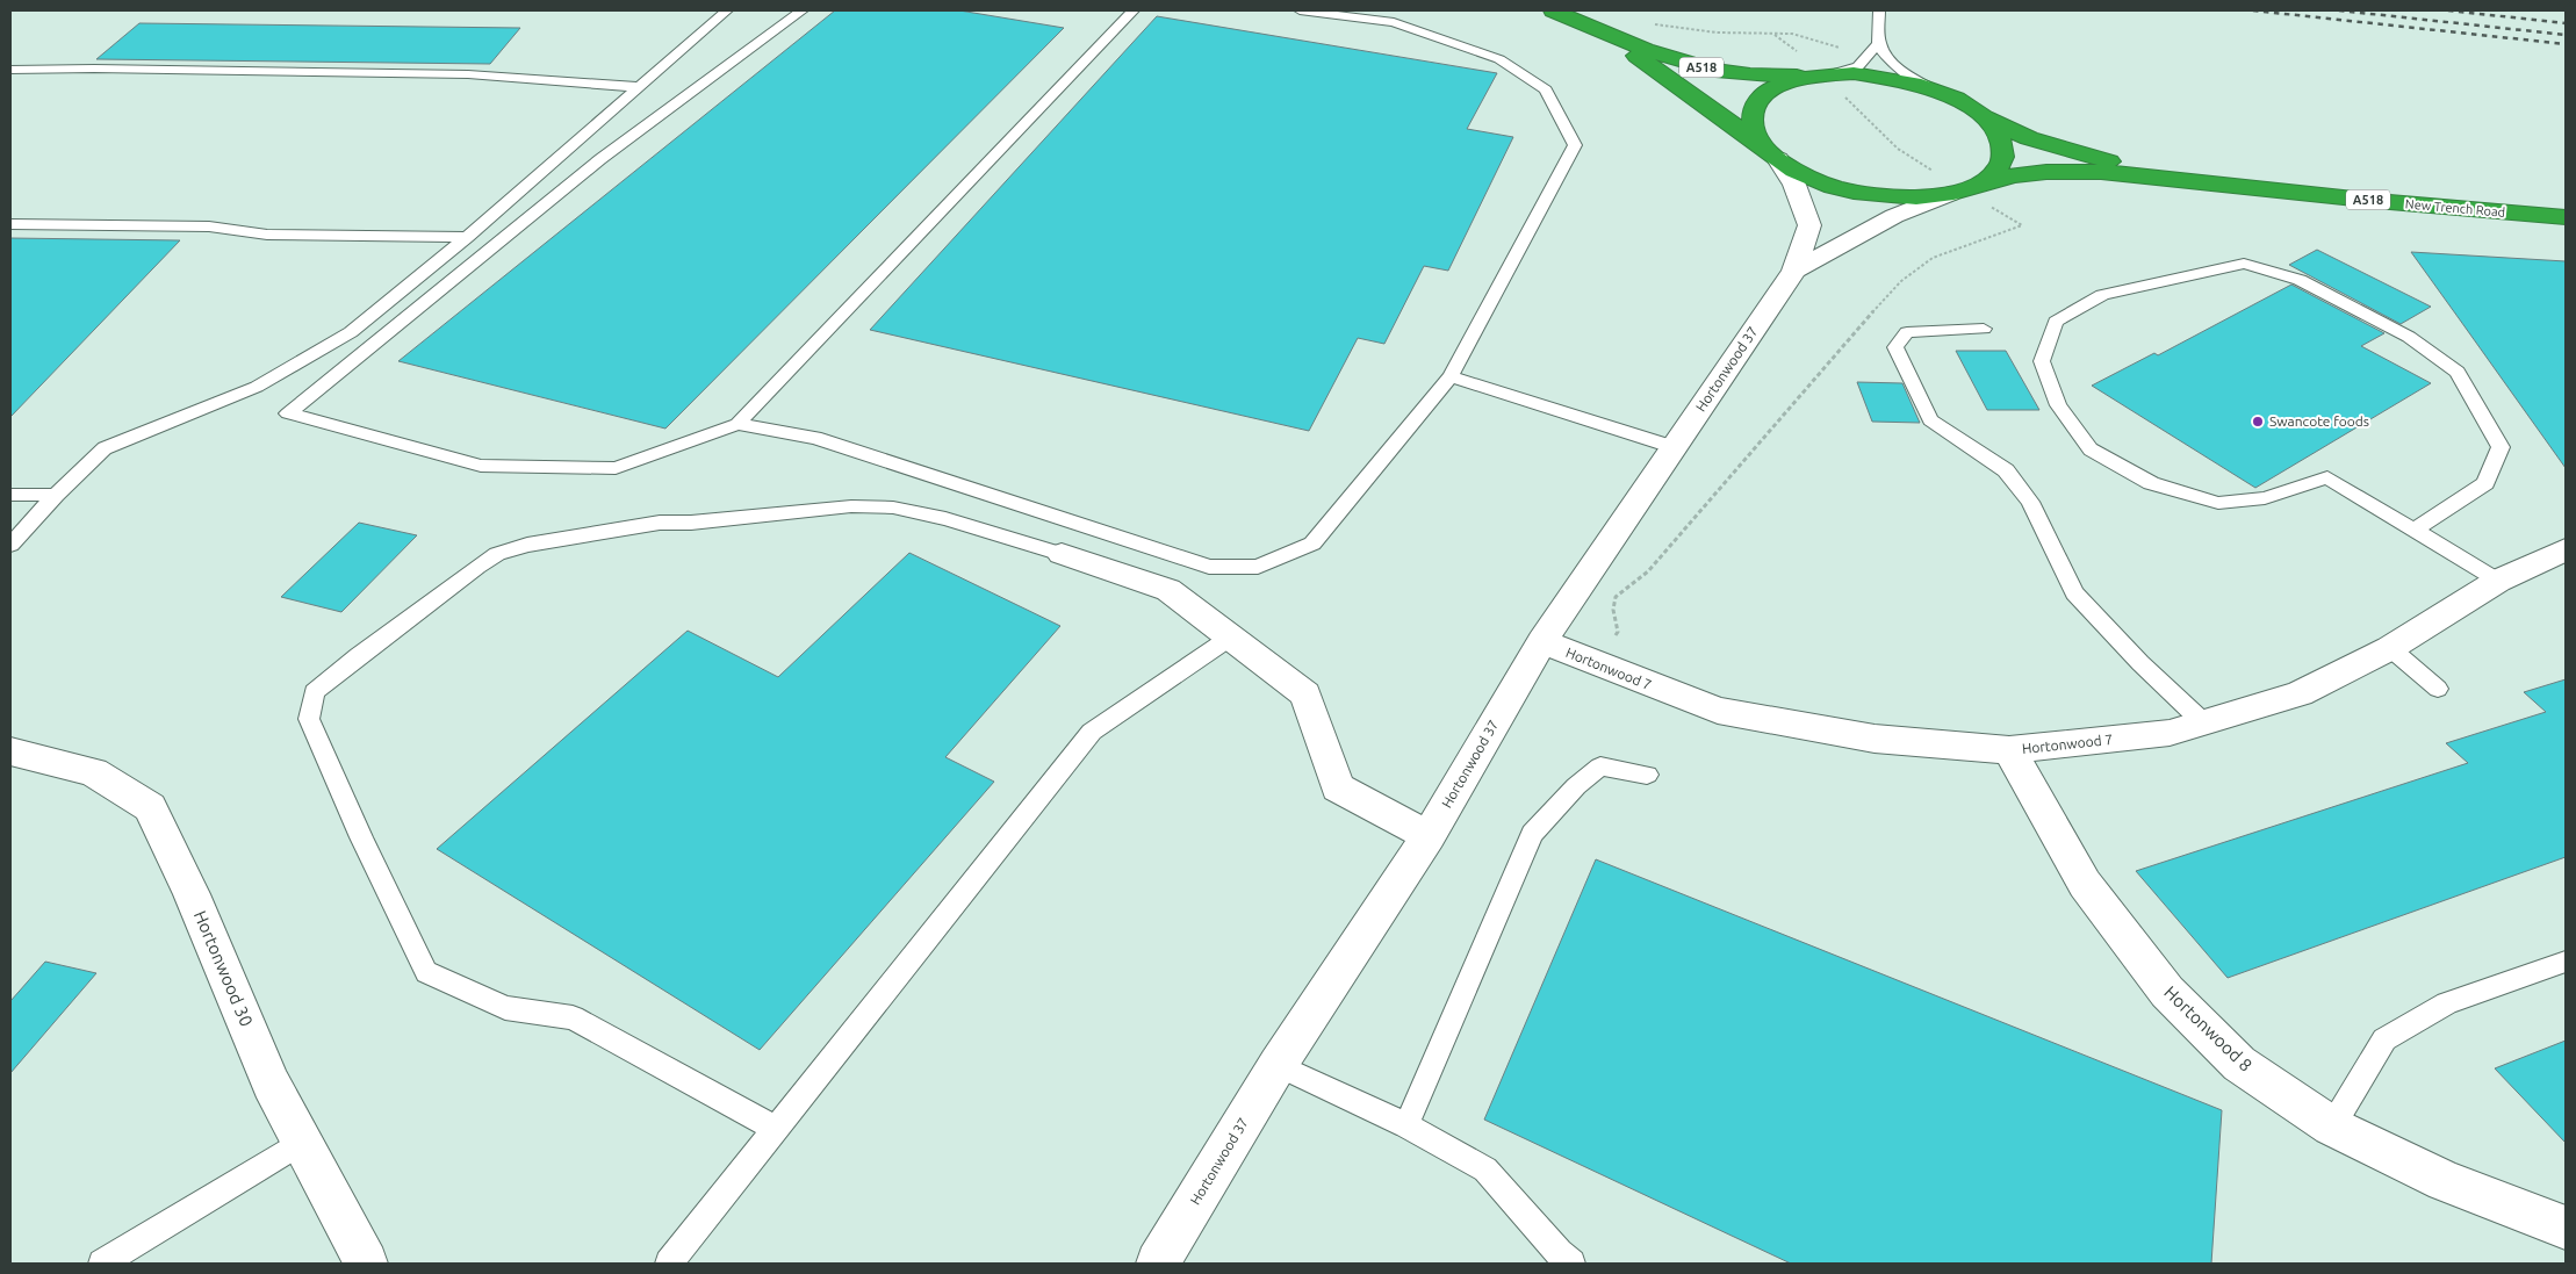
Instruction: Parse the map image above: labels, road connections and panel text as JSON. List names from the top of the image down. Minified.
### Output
{"streets":{"highway":["A518","New Trench Road"],"street":["Hortonwood 37","Hortonwood 7","Hortonwood 30","Hortonwood 8"]},"crossings":[["A518","Hortonwood 37"],["New Trench Road","Hortonwood 37"],["Hortonwood 37","Hortonwood 7"],["Hortonwood 7","Hortonwood 8"]],"places":["Swancote foods"]}
